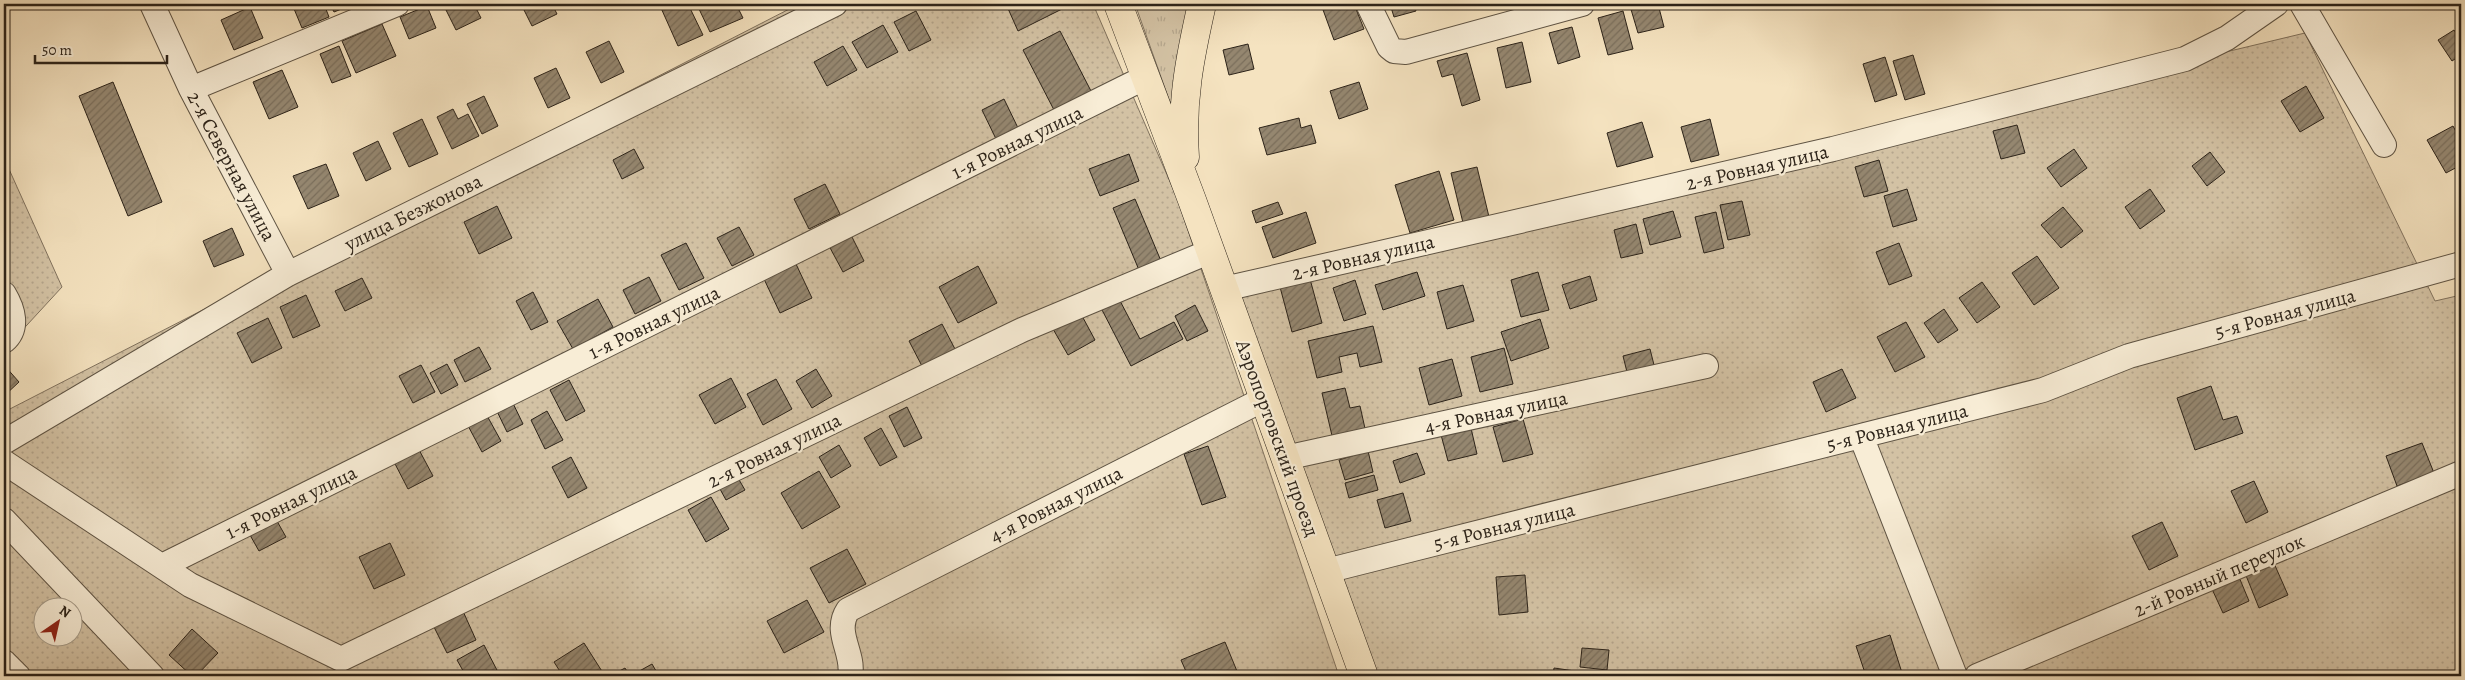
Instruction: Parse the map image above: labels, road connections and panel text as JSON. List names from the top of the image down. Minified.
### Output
{"streets":{"main road":["Аэропортовский проезд"],"street":["1-я Ровная улица","2-я Северная улица","2-я Ровная улица","улица Безжонова","5-я Ровная улица","4-я Ровная улица","2-й Ровный переулок"]},"crossings":[["1-я Ровная улица","2-я Ровная улица"],["2-я Северная улица","улица Безжонова"],["2-я Ровная улица","Аэропортовский проезд"],["5-я Ровная улица","Аэропортовский проезд"],["4-я Ровная улица","Аэропортовский проезд"]],"scale_bar":"50 m","north":"top right"}
